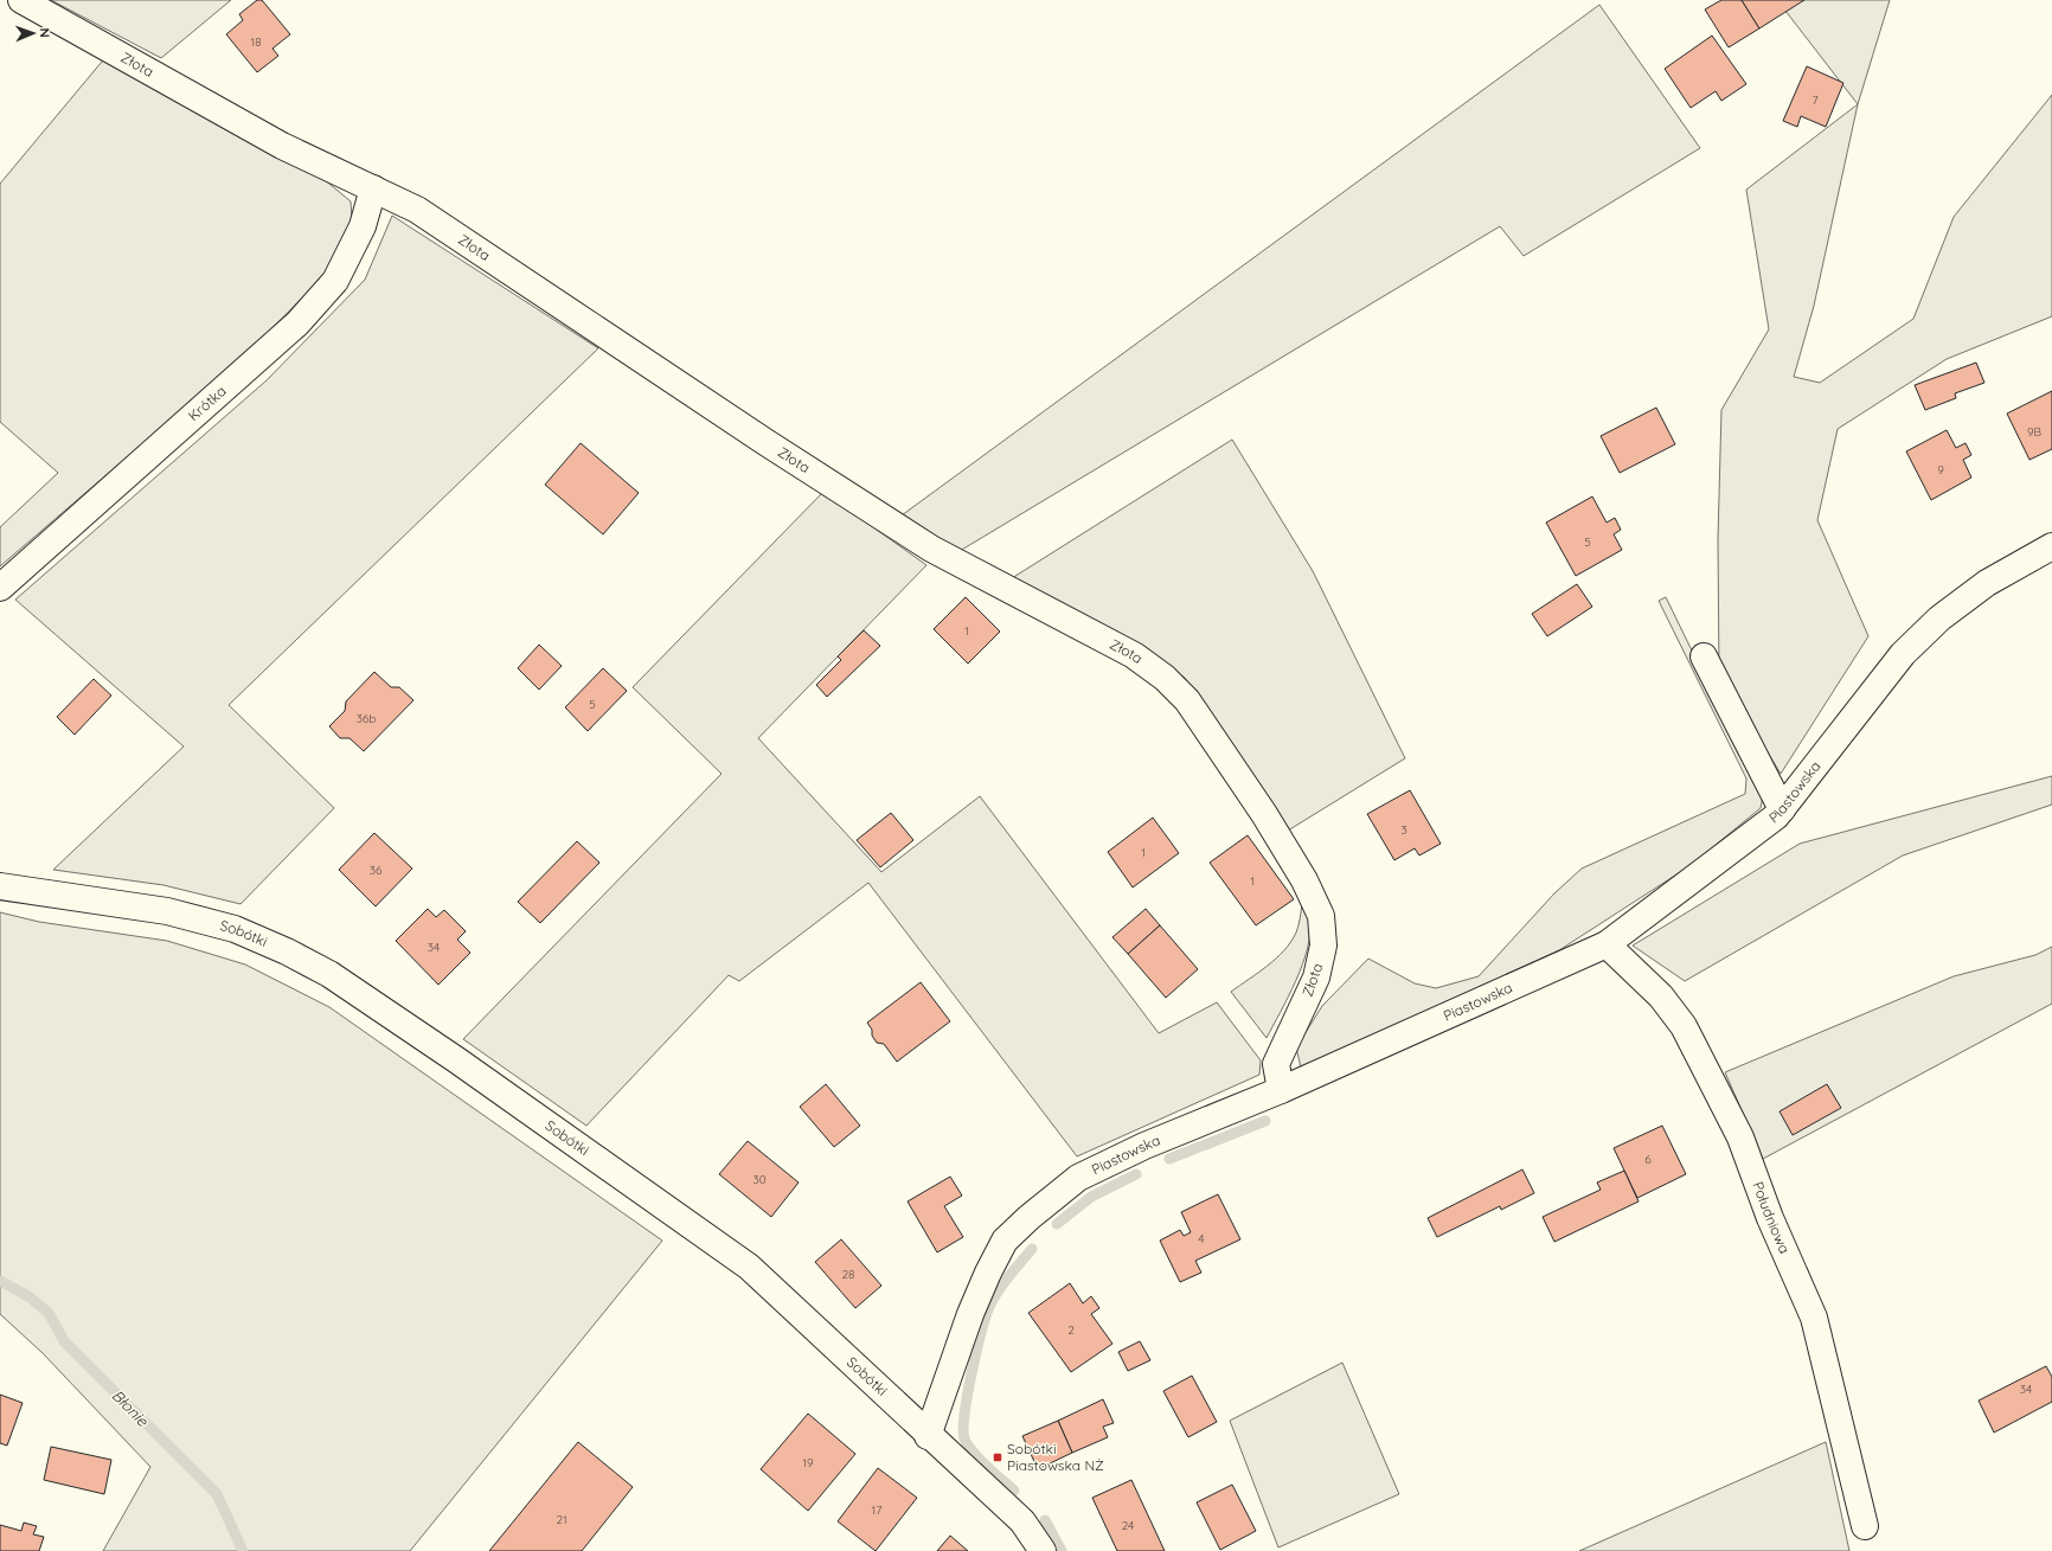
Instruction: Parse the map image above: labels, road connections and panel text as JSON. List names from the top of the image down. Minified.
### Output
{"streets":{"street":["Złota","Krótka","Piastowska","Sobótki","Południowa"]},"crossings":[["Złota","Krótka"],["Złota","Piastowska"],["Piastowska","Sobótki"],["Piastowska","Południowa"]],"water":["Błonie"],"places":{"transit":["Sobótki Piastowska NŻ"]},"house_numbers":["18","7","9B","9","5","1","5","36b","3","1","36","1","34","6","30","4","28","2","34","19","17","21","24"],"north":"right"}
